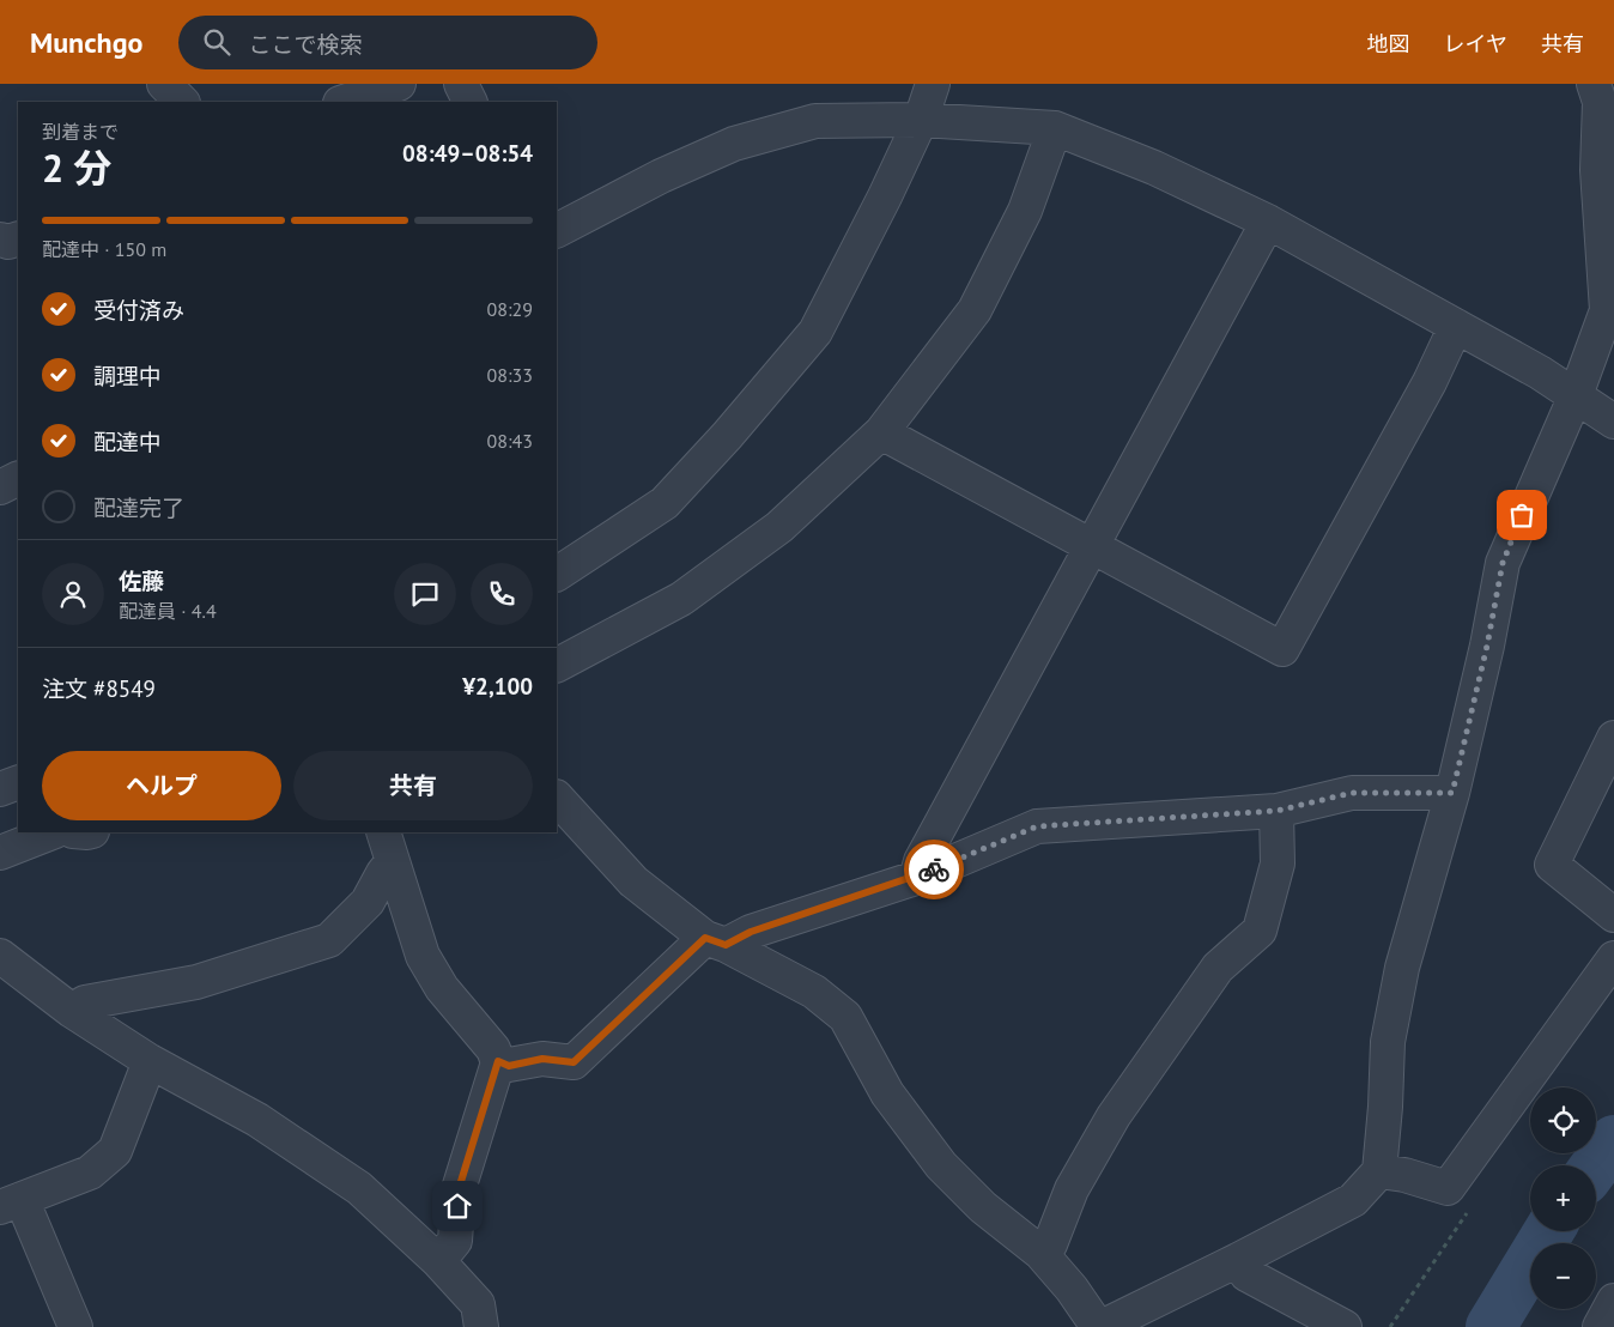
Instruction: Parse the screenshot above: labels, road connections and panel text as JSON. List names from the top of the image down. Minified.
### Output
{"page":{"header":"Munchgo","search":"ここで検索","nav":["地図","レイヤ","共有"],"heading":["2 分","到着まで","08:49–08:54"],"panel":["佐藤","配達員 · 4.4","注文 #8549","¥2,100"],"bar":"配達中 · 150 m","list":[["受付済み","08:29"],["調理中","08:33"],["配達中","08:43"],"配達完了"],"buttons":["ヘルプ","共有"],"map_buttons":["+","−"]}}
